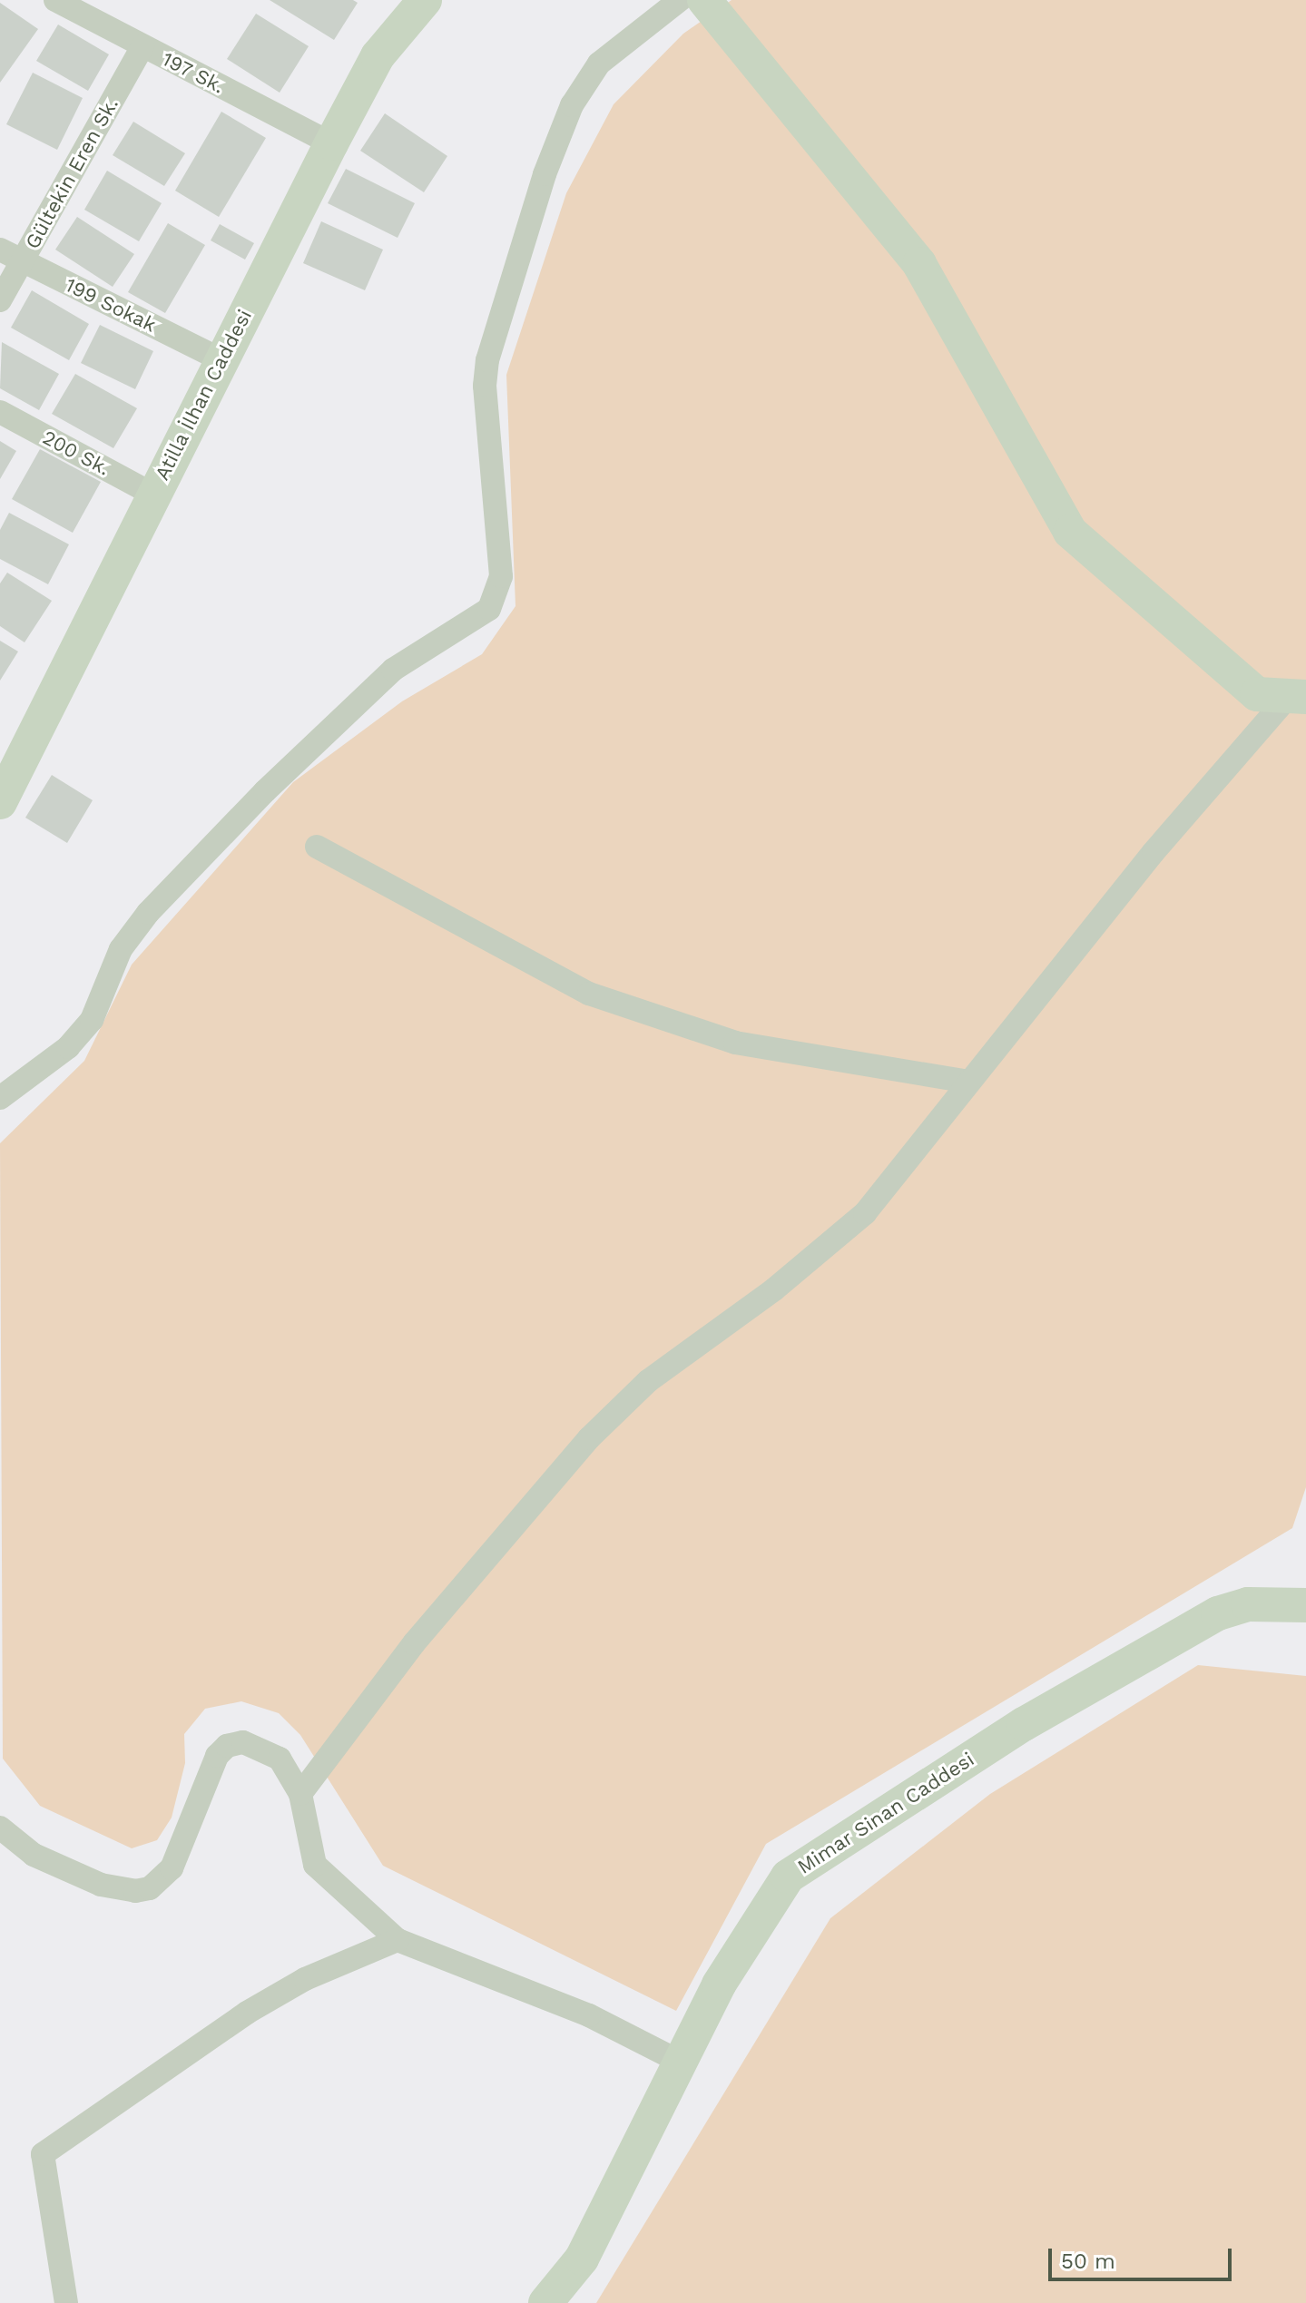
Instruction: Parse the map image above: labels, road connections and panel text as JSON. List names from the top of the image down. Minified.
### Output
{"streets":{"street":["197 Sk.","Gültekin Eren Sk.","199 Sokak","Atilla İlhan Caddesi","200 Sk.","Mimar Sinan Caddesi"]},"crossings":[["197 Sk.","Gültekin Eren Sk."],["197 Sk.","Atilla İlhan Caddesi"],["Gültekin Eren Sk.","199 Sokak"],["199 Sokak","Atilla İlhan Caddesi"],["Atilla İlhan Caddesi","200 Sk."]],"scale_bar":"50 m"}
